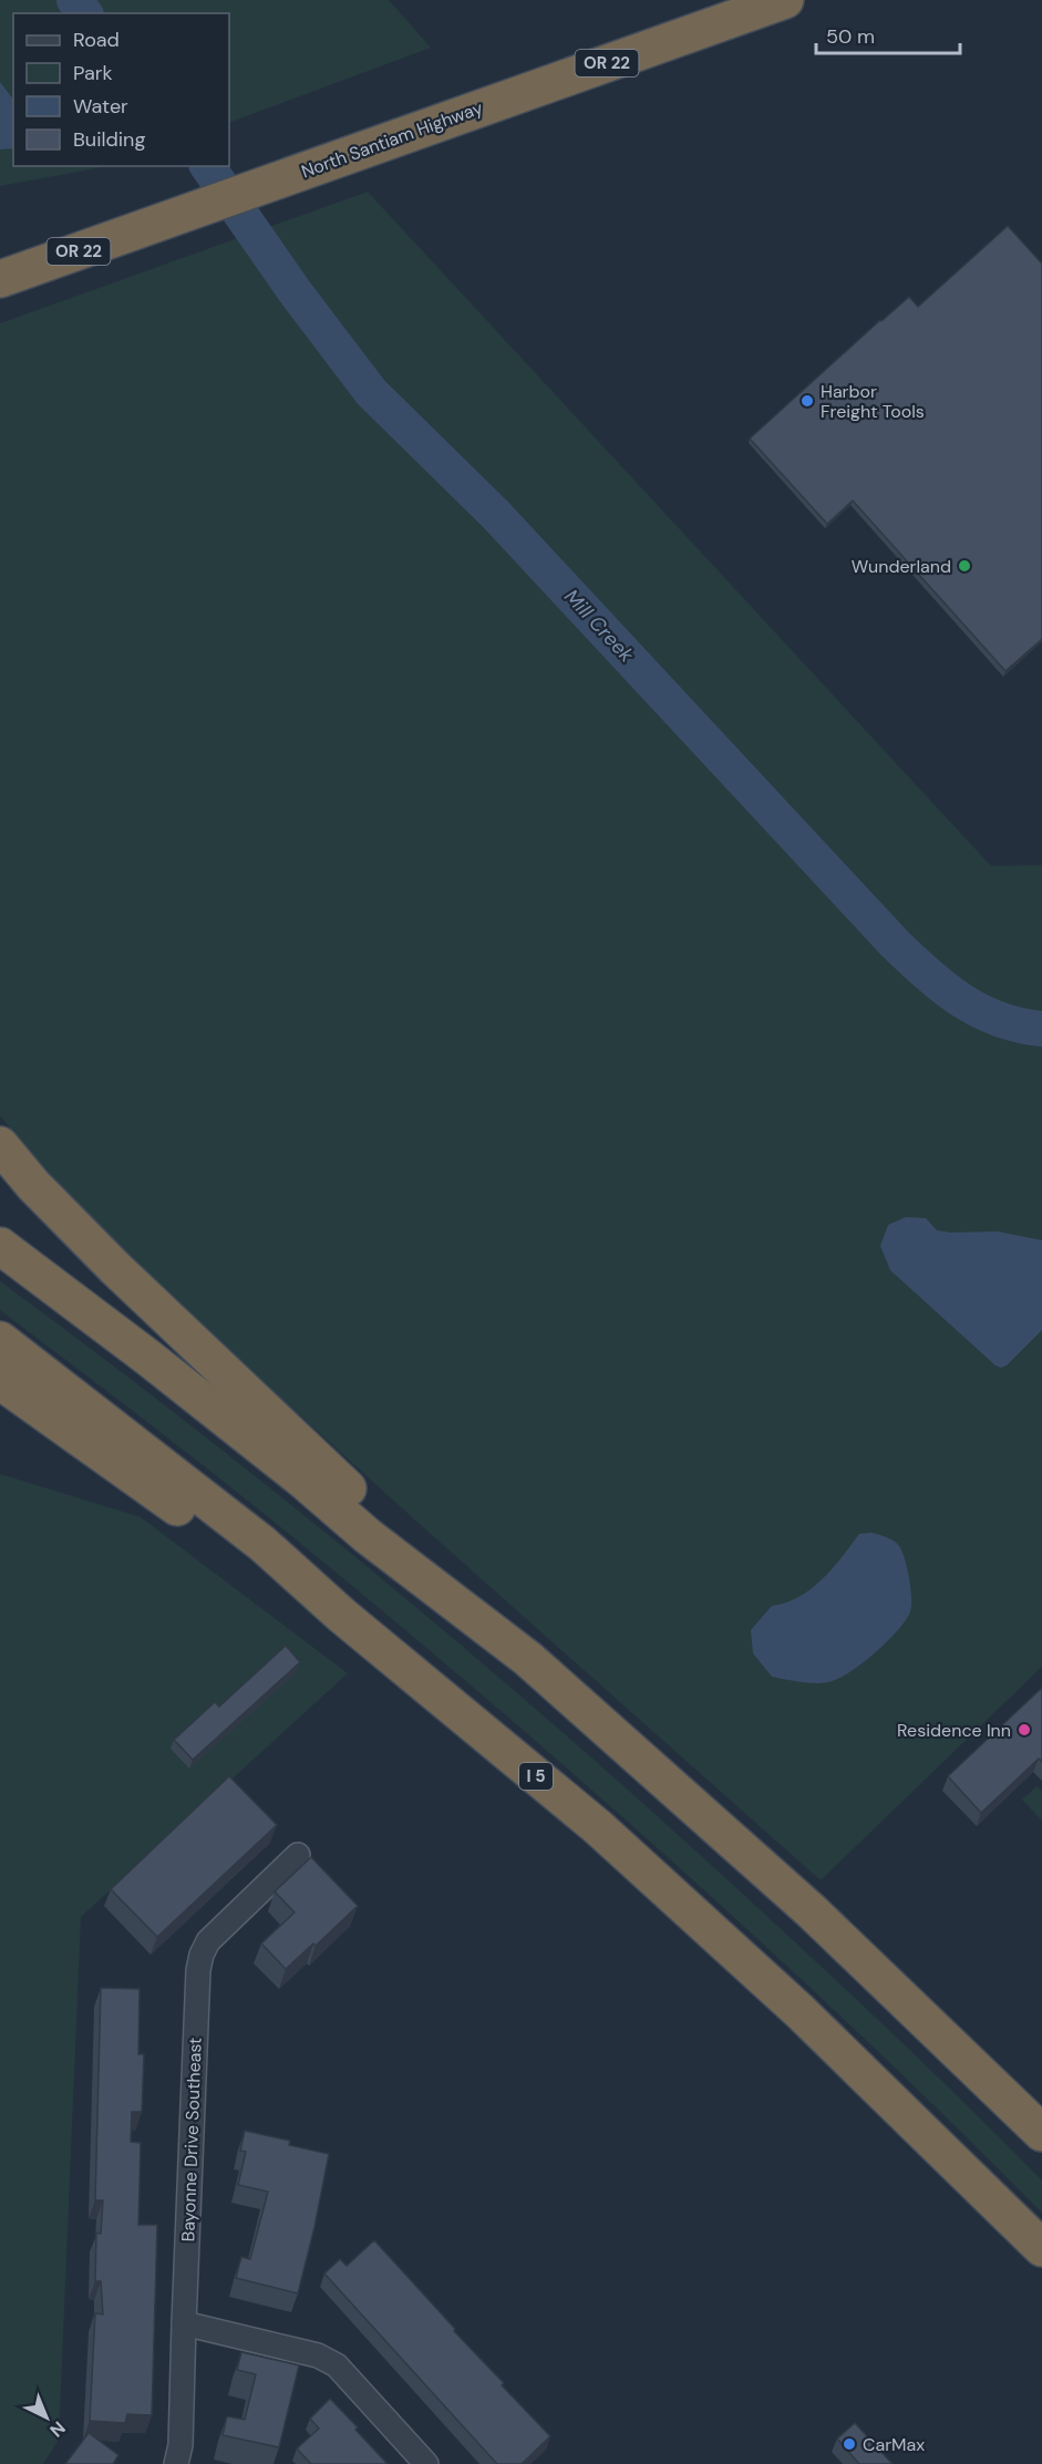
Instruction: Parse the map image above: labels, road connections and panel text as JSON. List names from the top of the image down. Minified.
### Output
{"streets":{"highway":["OR 22","North Santiam Highway","I 5"],"street":["Bayonne Drive Southeast"]},"water":["Mill Creek"],"places":["Harbor Freight Tools","Wunderland","Residence Inn","CarMax"],"legend":["Road","Park","Water","Building"],"scale_bar":"50 m","north":"bottom right"}
